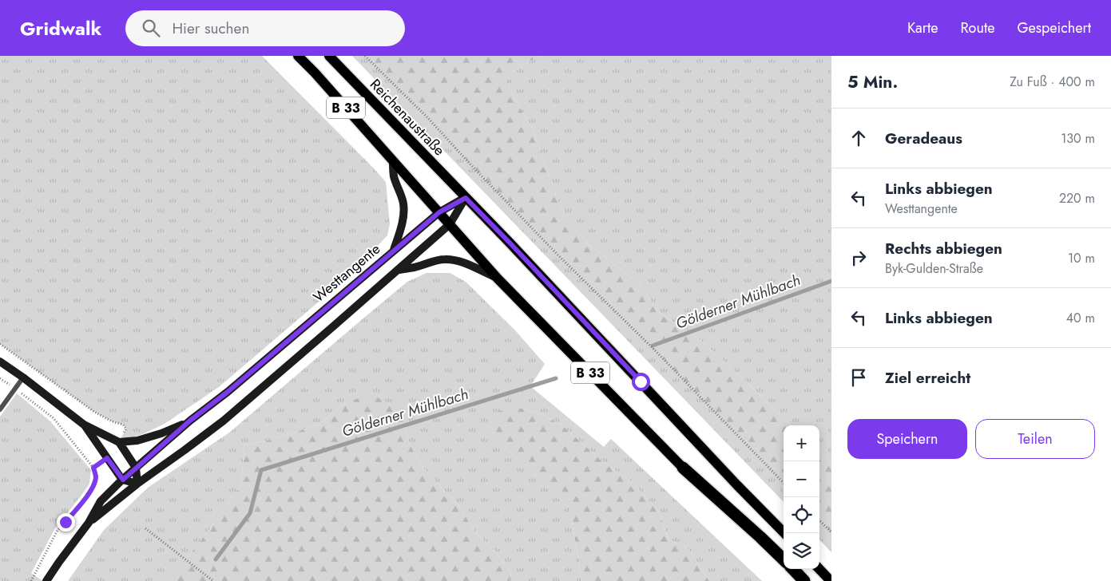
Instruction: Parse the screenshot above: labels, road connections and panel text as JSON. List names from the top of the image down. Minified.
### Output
{"streets":{"highway":["B 33"],"main road":["Reichenaustraße","Westtangente"]},"crossings":[["B 33","Reichenaustraße"],["B 33","Westtangente"],["Reichenaustraße","Westtangente"]],"water":["Gölderner Mühlbach"],"page":{"header":"Gridwalk","search":"Hier suchen","nav":["Karte","Route","Gespeichert"],"heading":["5 Min.","Zu Fuß · 400 m"],"list":[["Geradeaus","130 m"],["Links abbiegen","Westtangente","220 m"],["Rechts abbiegen","Byk-Gulden-Straße","10 m"],["Links abbiegen","40 m"],"Ziel erreicht"],"buttons":["Speichern","Teilen"],"map_buttons":["+","−"]}}
